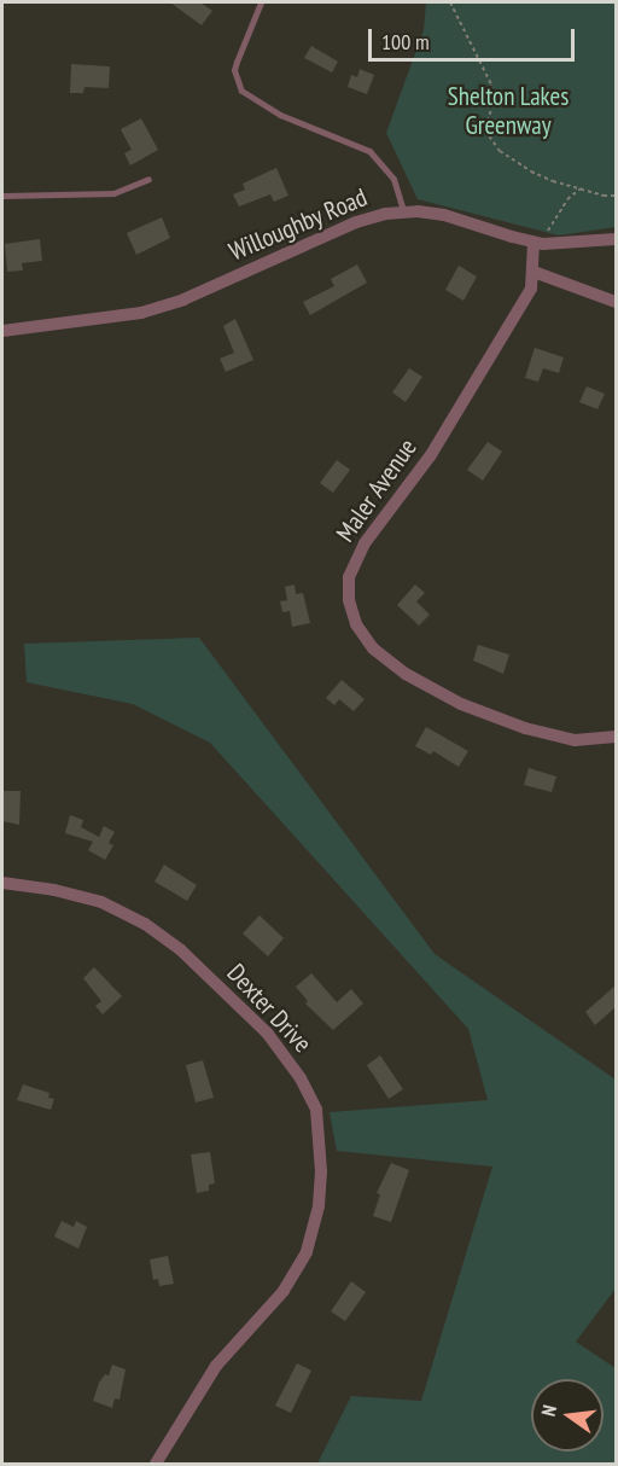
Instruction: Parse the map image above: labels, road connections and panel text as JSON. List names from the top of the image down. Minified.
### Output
{"streets":{"street":["Willoughby Road","Maler Avenue","Dexter Drive"]},"crossings":[["Willoughby Road","Maler Avenue"]],"parks":["Shelton Lakes Greenway"],"scale_bar":"100 m","north":"left"}
